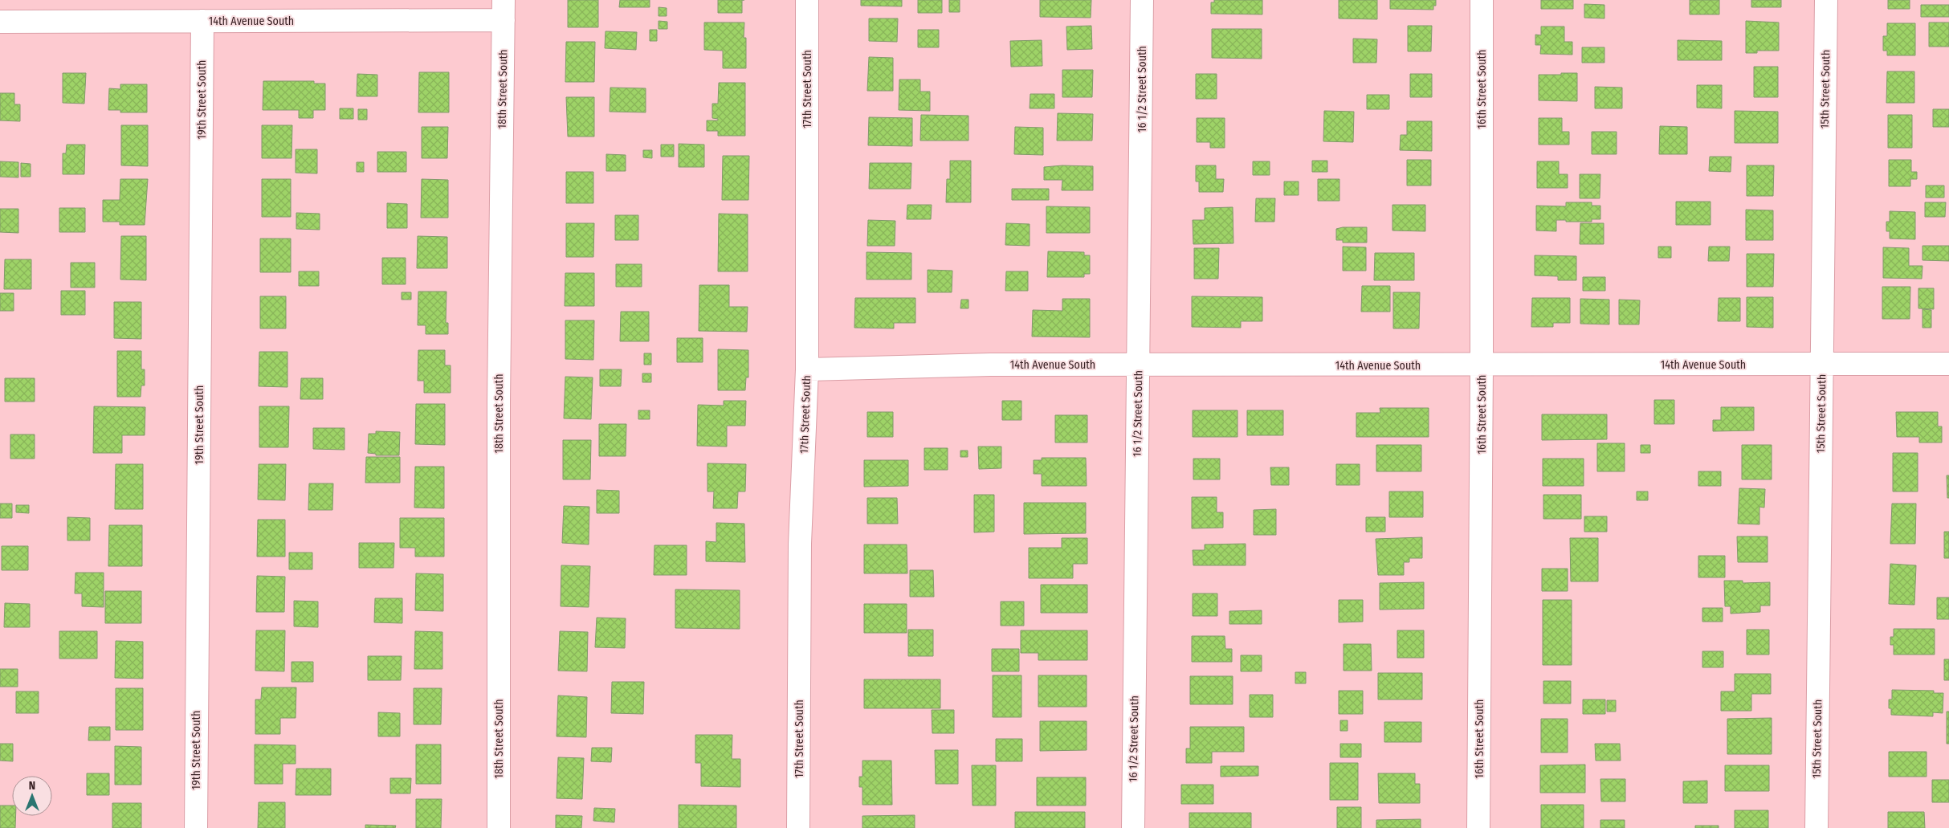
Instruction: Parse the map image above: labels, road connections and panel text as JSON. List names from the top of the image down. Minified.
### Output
{"streets":{"street":["14th Avenue South","18th Street South","17th Street South","16 1/2 Street South","16th Street South","15th Street South","19th Street South"]},"crossings":[["14th Avenue South","18th Street South"],["14th Avenue South","17th Street South"],["14th Avenue South","16 1/2 Street South"],["14th Avenue South","16th Street South"],["14th Avenue South","15th Street South"],["14th Avenue South","19th Street South"]],"north":"top"}
